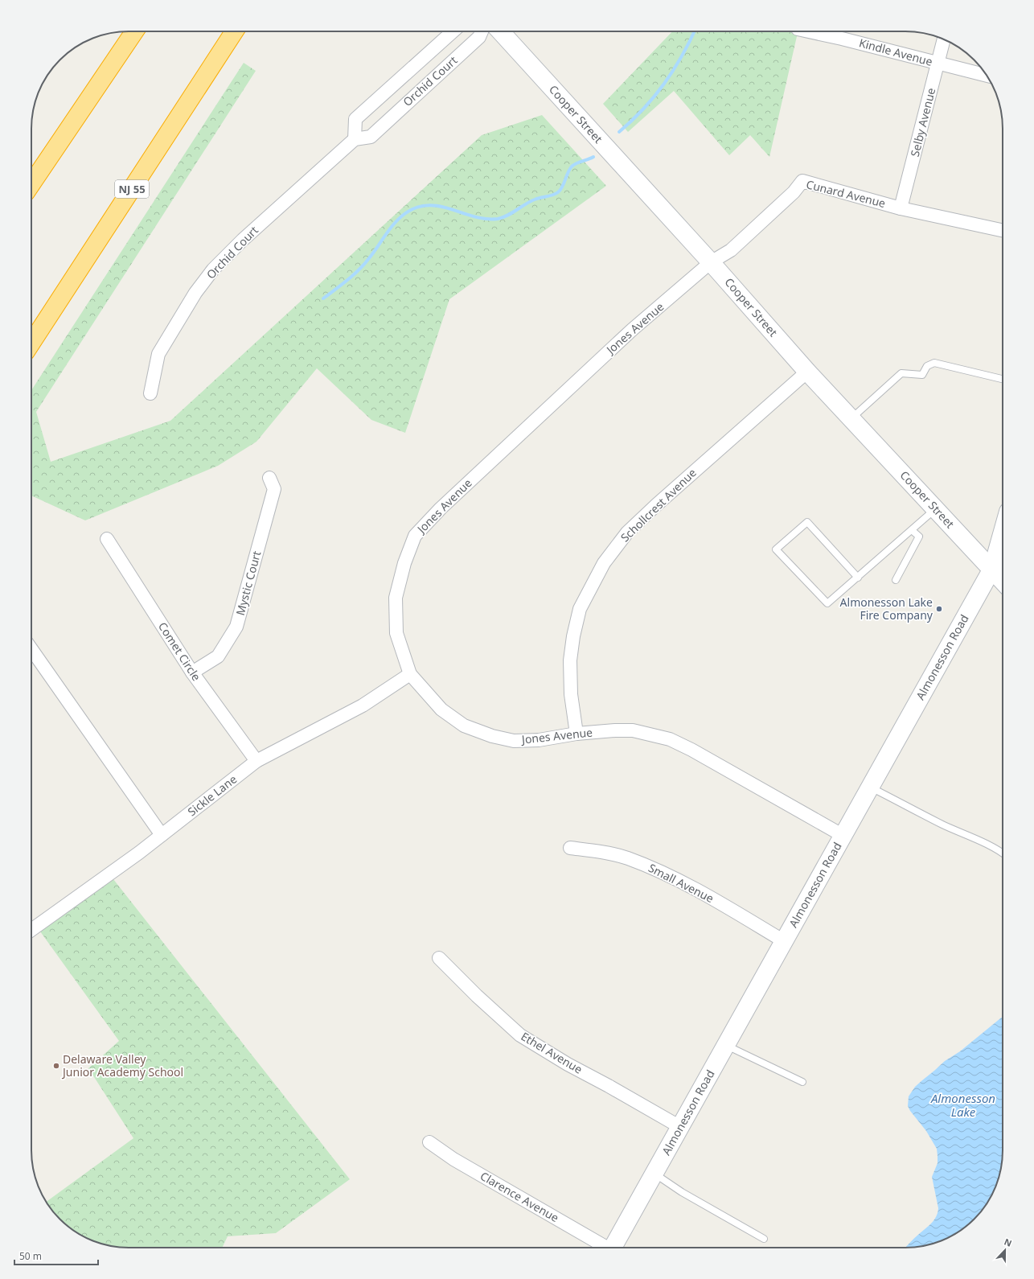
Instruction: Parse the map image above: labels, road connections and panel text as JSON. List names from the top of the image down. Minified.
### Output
{"streets":{"highway":["NJ 55"],"street":["Kindle Avenue","Orchid Court","Cooper Street","Selby Avenue","Cunard Avenue","Jones Avenue","Schollcrest Avenue","Mystic Court","Comet Circle","Almonesson Road","Sickle Lane","Small Avenue","Ethel Avenue","Clarence Avenue"]},"crossings":[["Kindle Avenue","Selby Avenue"],["Cooper Street","Cunard Avenue"],["Cooper Street","Jones Avenue"],["Cooper Street","Schollcrest Avenue"],["Cooper Street","Almonesson Road"],["Selby Avenue","Cunard Avenue"],["Cunard Avenue","Jones Avenue"],["Jones Avenue","Schollcrest Avenue"],["Jones Avenue","Almonesson Road"],["Jones Avenue","Sickle Lane"],["Mystic Court","Comet Circle"],["Comet Circle","Sickle Lane"],["Almonesson Road","Small Avenue"],["Almonesson Road","Ethel Avenue"]],"water":["Almonesson Lake"],"places":["Almonesson Lake Fire Company","Delaware Valley Junior Academy School"],"scale_bar":"50 m","north":"top"}
